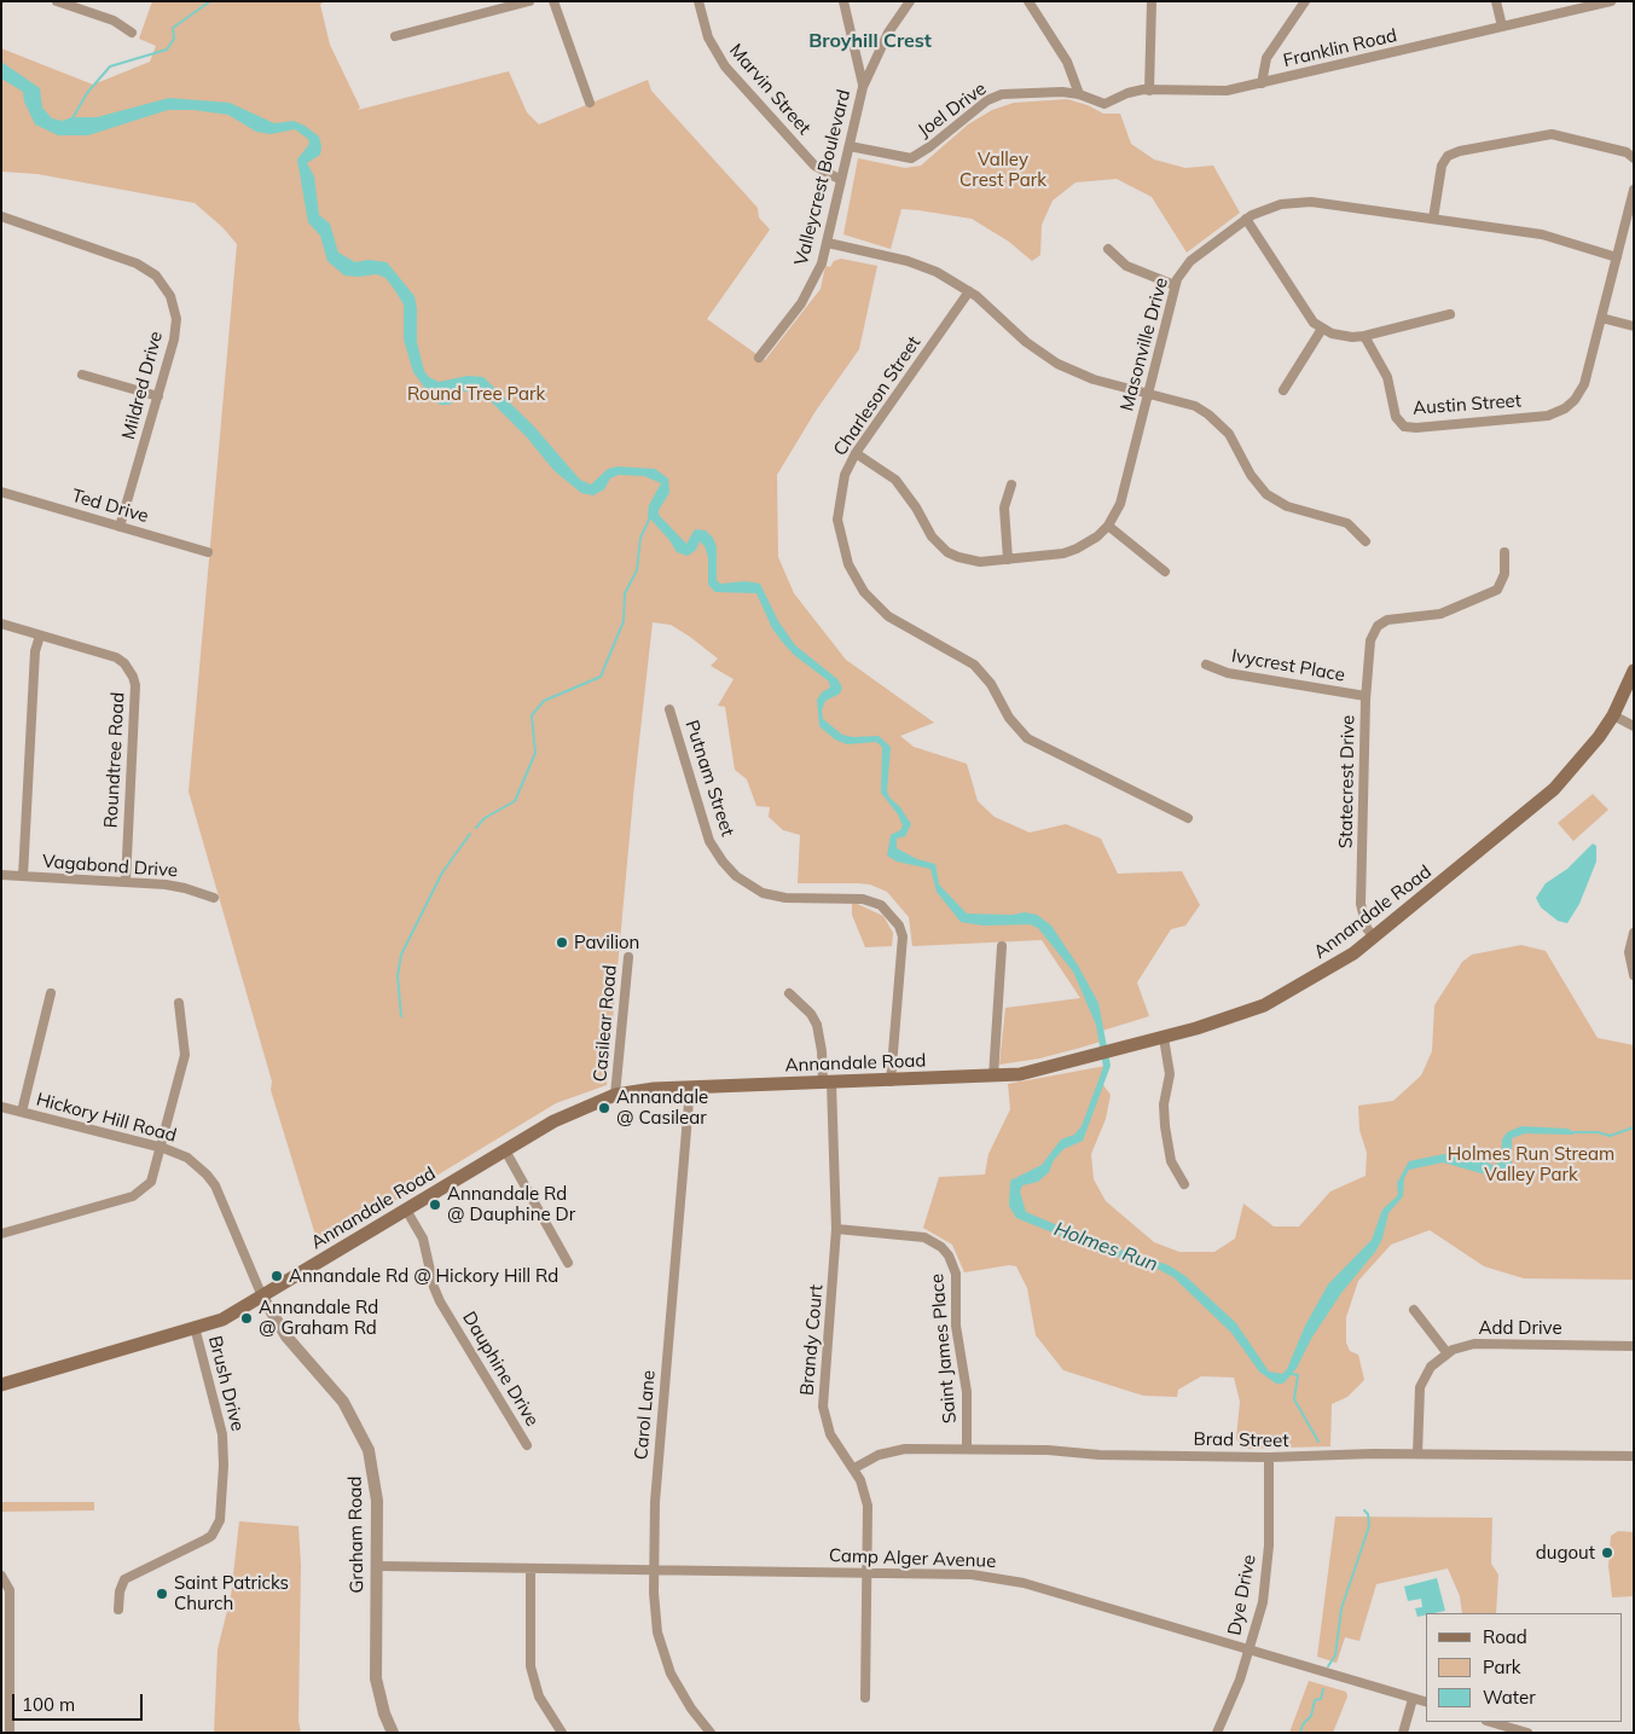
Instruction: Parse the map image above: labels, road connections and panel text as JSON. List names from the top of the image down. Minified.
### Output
{"streets":{"main road":["Annandale Road"],"street":["Franklin Road","Marvin Street","Joel Drive","Valleycrest Boulevard","Masonville Drive","Mildred Drive","Charleson Street","Austin Street","Ted Drive","Ivycrest Place","Roundtree Road","Putnam Street","Statecrest Drive","Vagabond Drive","Casilear Road","Hickory Hill Road","Add Drive","Brandy Court","Saint James Place","Dauphine Drive","Brush Drive","Carol Lane","Brad Street","Graham Road","Camp Alger Avenue","Dye Drive"]},"crossings":[["Franklin Road","Joel Drive"],["Marvin Street","Valleycrest Boulevard"],["Joel Drive","Valleycrest Boulevard"],["Masonville Drive","Charleson Street"],["Mildred Drive","Ted Drive"],["Ivycrest Place","Statecrest Drive"],["Roundtree Road","Vagabond Drive"],["Putnam Street","Annandale Road"],["Statecrest Drive","Annandale Road"],["Annandale Road","Casilear Road"],["Annandale Road","Hickory Hill Road"],["Annandale Road","Brandy Court"],["Annandale Road","Dauphine Drive"],["Annandale Road","Brush Drive"],["Annandale Road","Carol Lane"],["Annandale Road","Graham Road"],["Hickory Hill Road","Graham Road"],["Brandy Court","Saint James Place"],["Brandy Court","Brad Street"],["Brandy Court","Camp Alger Avenue"],["Saint James Place","Brad Street"],["Carol Lane","Camp Alger Avenue"],["Brad Street","Dye Drive"],["Graham Road","Camp Alger Avenue"],["Camp Alger Avenue","Dye Drive"]],"districts":["Broyhill Crest"],"water":["Holmes Run"],"parks":["Valley Crest Park","Round Tree Park","Holmes Run Stream Valley Park"],"places":["Pavilion","Annandale @ Casilear","Annandale Rd @ Dauphine Dr","Annandale Rd @ Hickory Hill Rd","Annandale Rd @ Graham Rd","dugout","Saint Patricks Church"],"legend":["Road","Park","Water"],"scale_bar":"100 m"}
